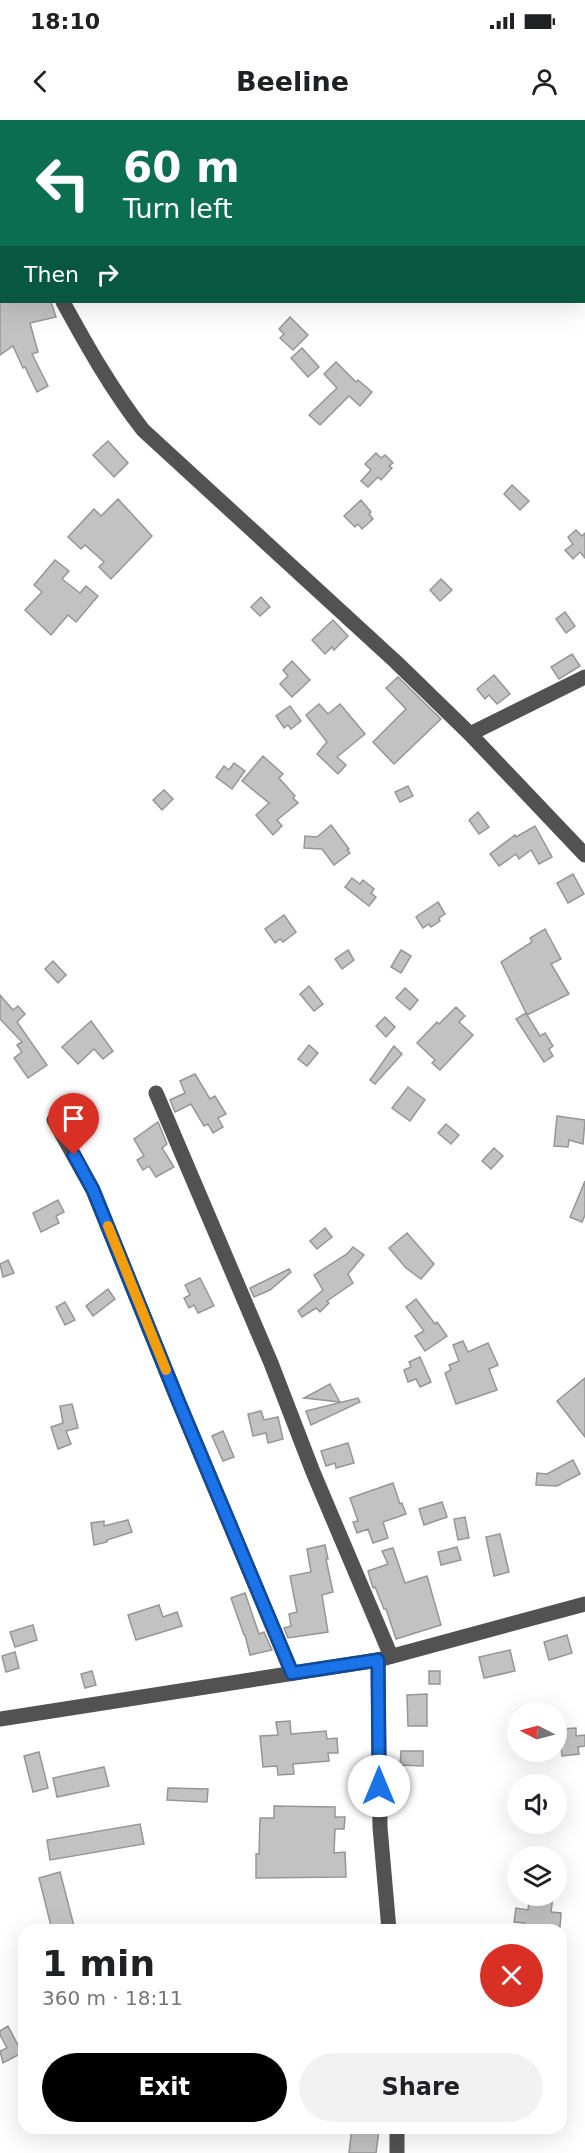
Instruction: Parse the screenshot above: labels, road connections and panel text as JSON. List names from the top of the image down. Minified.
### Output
{"north":"left","page":{"status":"18:10","header":"Beeline","turn":["60 m","Turn left"],"then":"Then","heading":["1 min","360 m · 18:11"],"buttons":["Exit","Share"]}}
